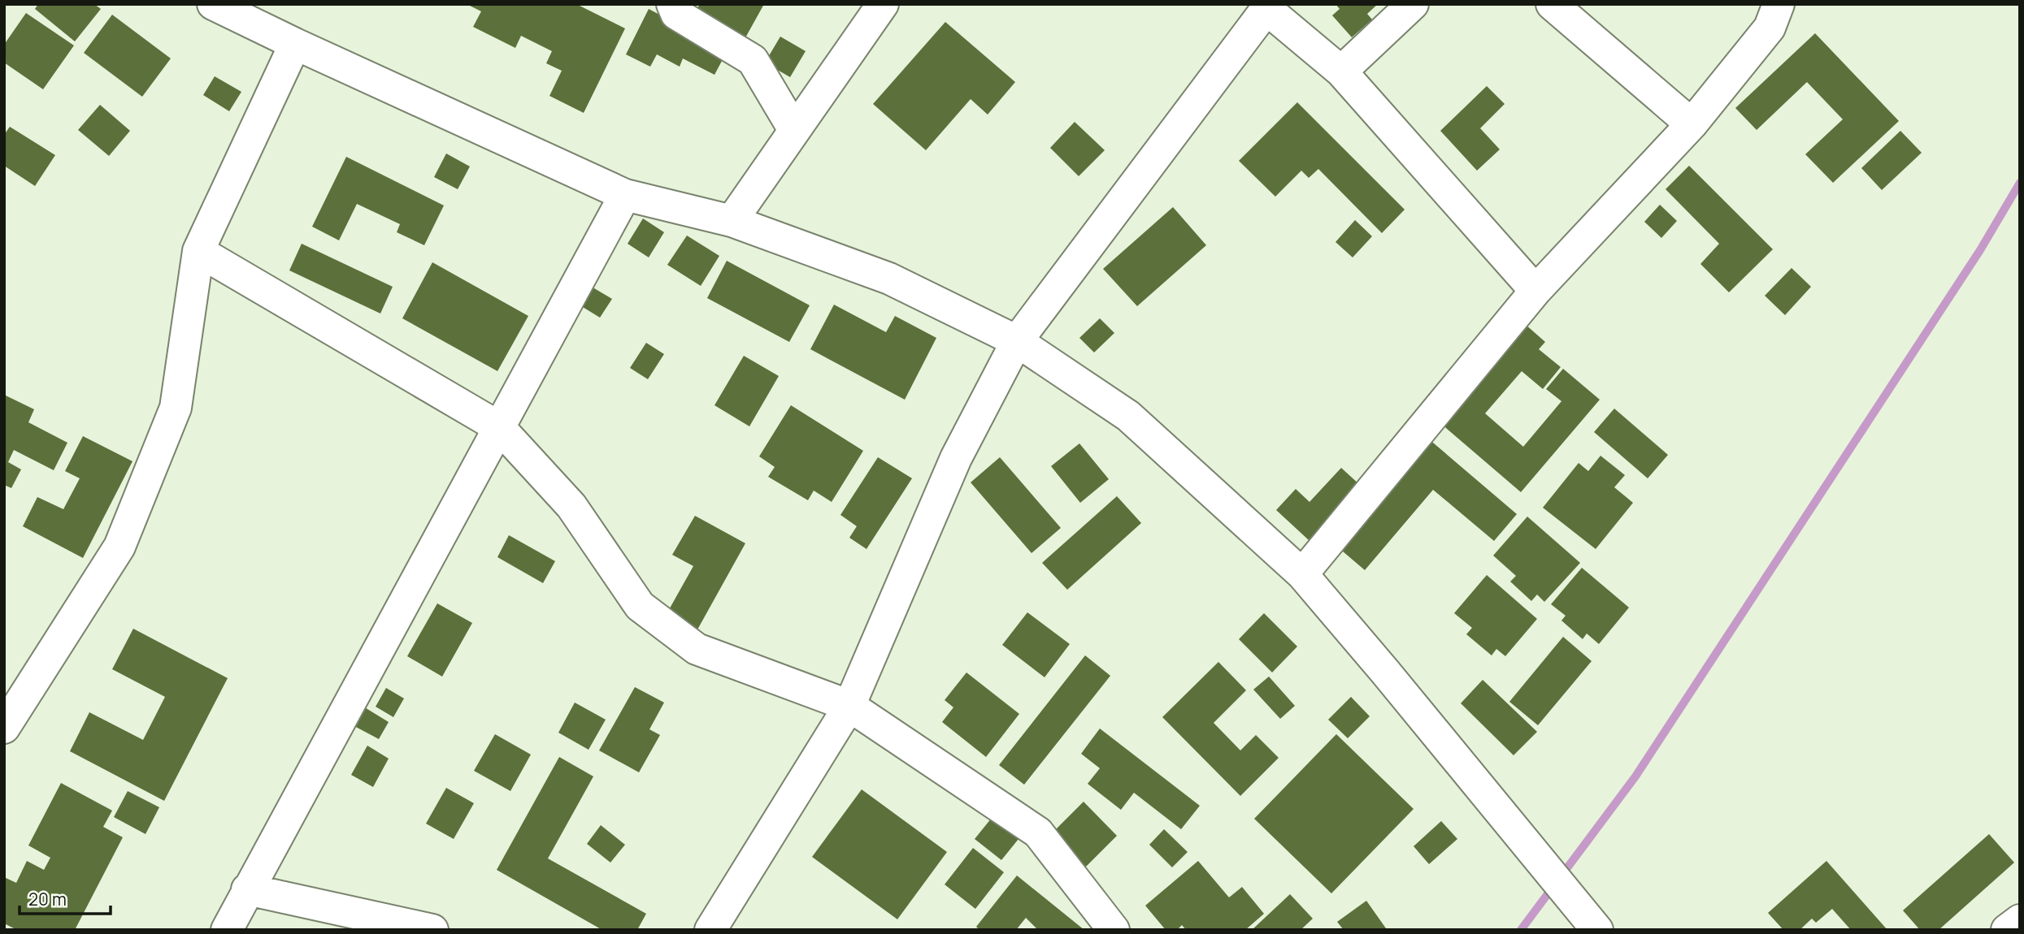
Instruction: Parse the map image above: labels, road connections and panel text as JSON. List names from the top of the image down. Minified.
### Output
{"scale_bar":"20 m"}
